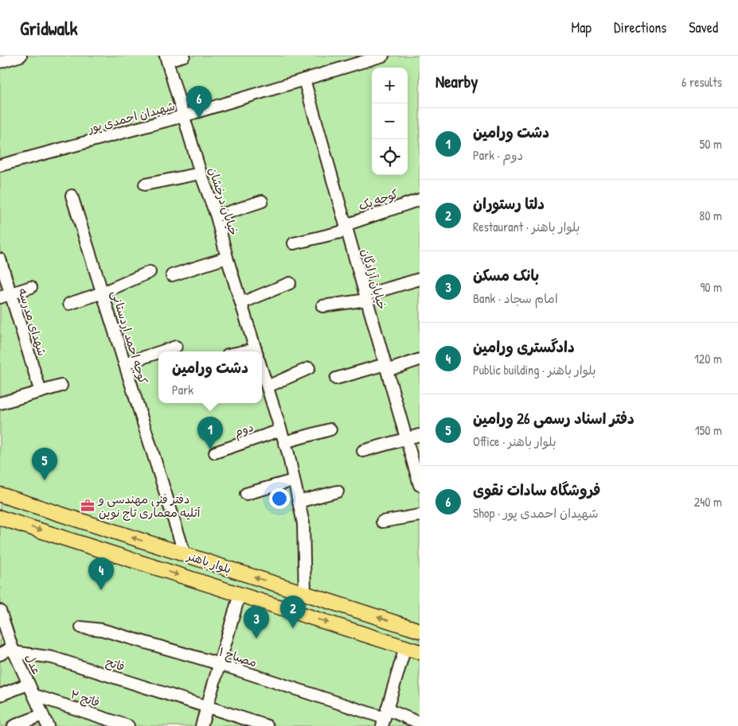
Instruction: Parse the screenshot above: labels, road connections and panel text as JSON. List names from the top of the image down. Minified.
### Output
{"streets":{"main road":["بلوار باهنر"],"street":["شهیدان احمدی پور","کوچه یک","خیابان درخشان","خیابان آزادگان","شهدای مدرسه","کوچه احمد اردستانی","دوم","مصباح ۱","عدل","فاتح","فاتح ۲"]},"crossings":[["شهیدان احمدی پور","خیابان درخشان"],["شهیدان احمدی پور","خیابان آزادگان"],["کوچه یک","خیابان آزادگان"],["کوچه احمد اردستانی","بلوار باهنر"],["عدل","فاتح"],["عدل","فاتح ۲"]],"places":{"office":["دفتر فنی مهندسی و آتلیه معماری تاج نوین"]},"page":{"header":"Gridwalk","nav":["Map","Directions","Saved"],"heading":["Nearby","6 results"],"map_buttons":["+","−"],"pins":["6","1","5","4","2","3"],"list":[{"mark":"1","name":"دشت ورامین","note":"Park · دوم","value":"50 m"},{"mark":"2","name":"دلتا رستوران","note":"Restaurant · بلوار باهنر","value":"80 m"},{"mark":"3","name":"بانک مسکن","note":"Bank · امام سجاد","value":"90 m"},{"mark":"4","name":"دادگستری ورامین","note":"Public building · بلوار باهنر","value":"120 m"},{"mark":"5","name":"دفتر اسناد رسمی 26 ورامین","note":"Office · بلوار باهنر","value":"150 m"},{"mark":"6","name":"فروشگاه سادات نقوی","note":"Shop · شهیدان احمدی پور","value":"240 m"}],"popup":["دشت ورامین","Park"]}}
